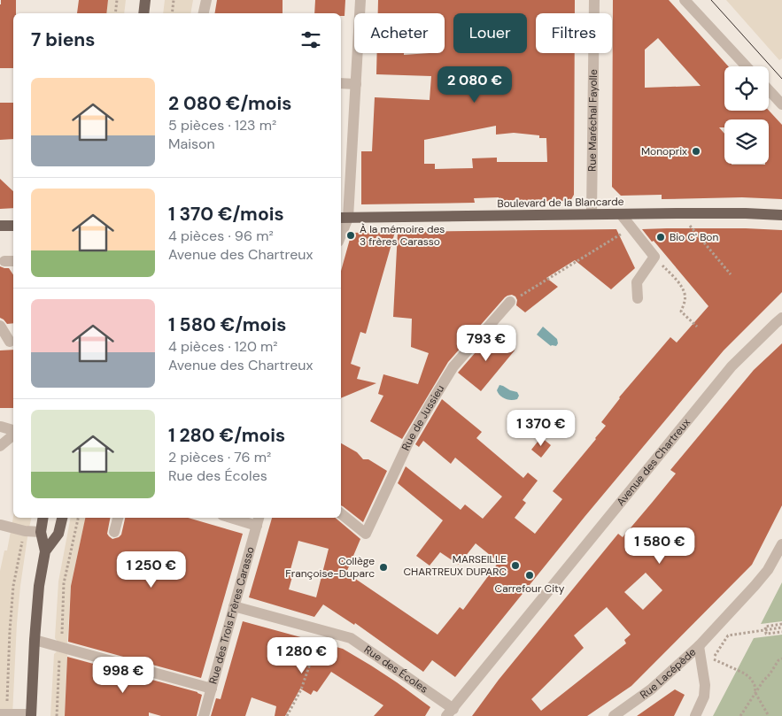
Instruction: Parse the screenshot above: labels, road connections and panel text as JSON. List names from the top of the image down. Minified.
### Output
{"streets":{"main road":["Boulevard de la Blancarde"],"street":["Rue Maréchal Fayolle","Rue de Jussieu","Avenue des Chartreux","Rue des Trois Frères Carasso","Rue des Écoles","Rue Lacépède"]},"crossings":[["Rue Maréchal Fayolle","Boulevard de la Blancarde"],["Avenue des Chartreux","Rue des Écoles"],["Rue des Trois Frères Carasso","Rue des Écoles"]],"places":["Monoprix","À la mémoire des 3 frères Carasso","Bio C' Bon","MARSEILLE CHARTREUX DUPARC","Collège Françoise-Duparc","Carrefour City"],"page":{"chip":["Acheter","Louer","Filtres"],"heading":"7 biens","price":["2 080 €","793 €","1 370 €","1 580 €","1 250 €","1 280 €","998 €"],"list":[{"name":"2 080 €/mois","note":"5 pièces · 123 m² · Maison"},{"name":"1 370 €/mois","note":"4 pièces · 96 m² · Avenue des Chartreux"},{"name":"1 580 €/mois","note":"4 pièces · 120 m² · Avenue des Chartreux"},{"name":"1 280 €/mois","note":"2 pièces · 76 m² · Rue des Écoles"}]}}
